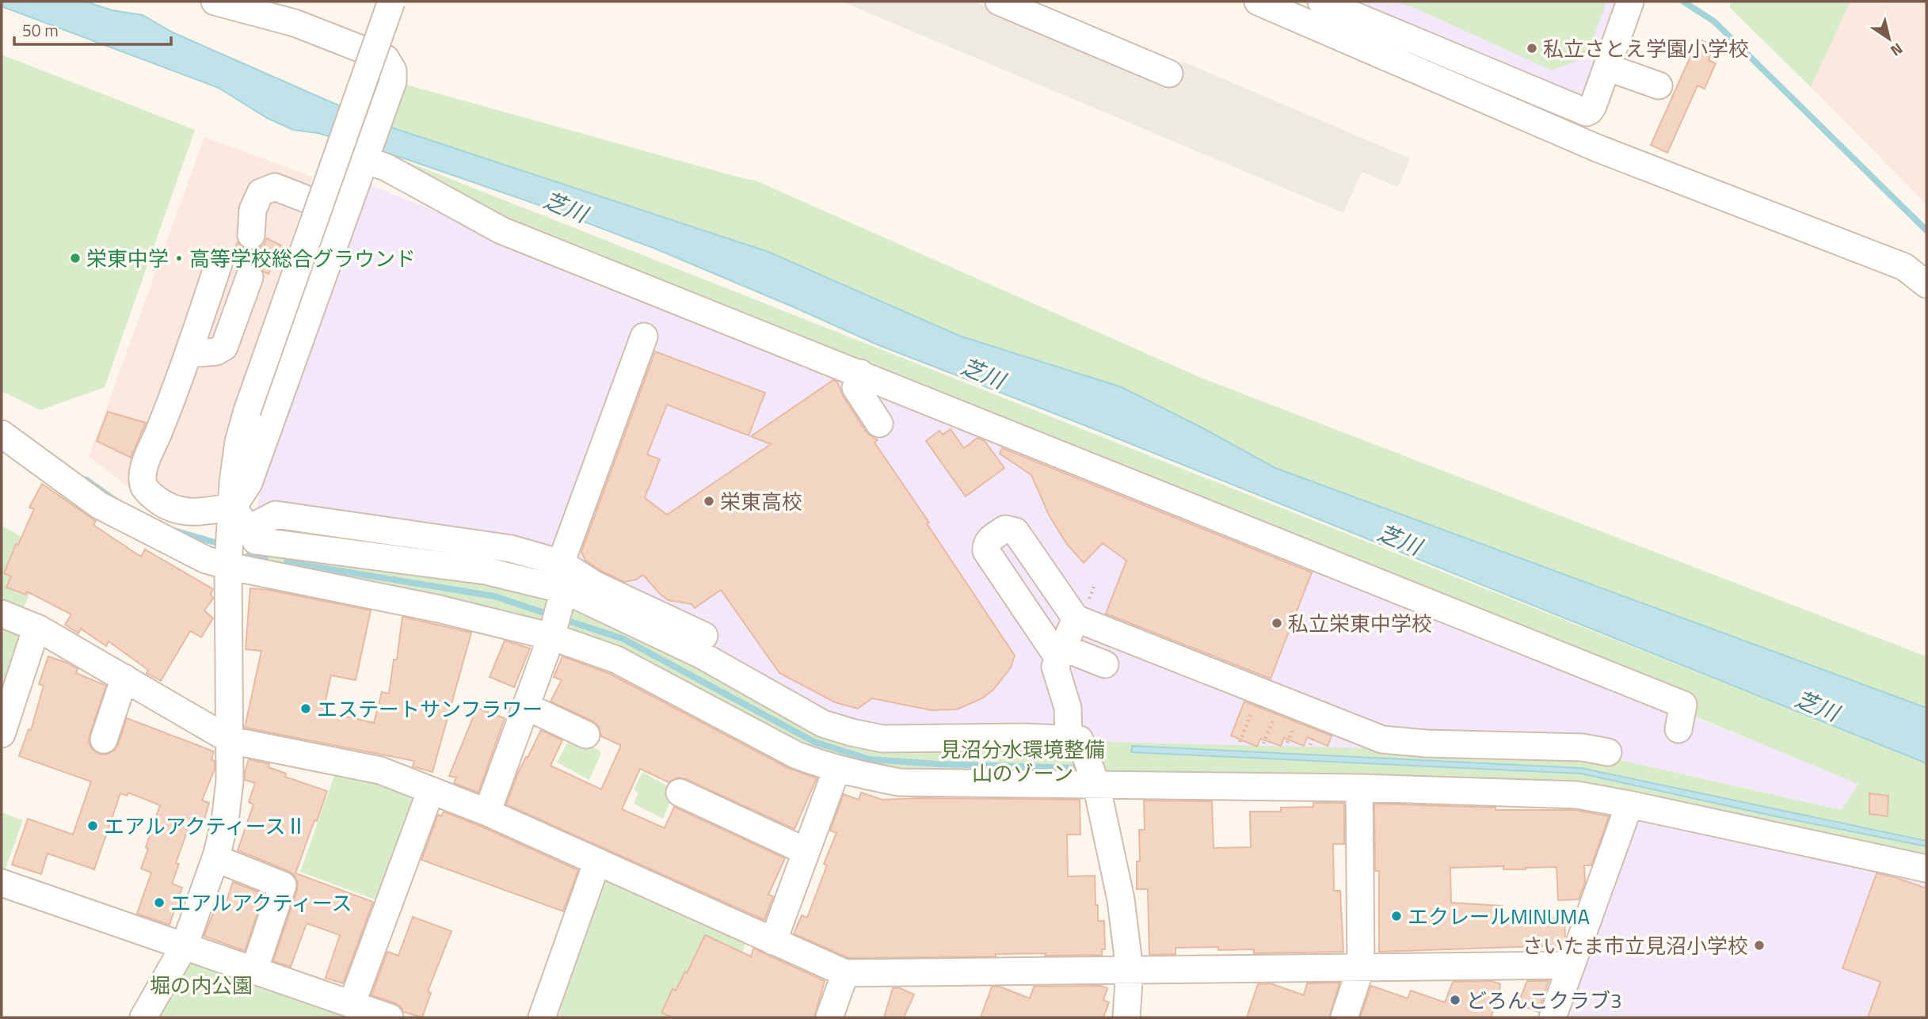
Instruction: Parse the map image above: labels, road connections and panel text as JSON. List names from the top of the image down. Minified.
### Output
{"water":["芝川"],"parks":["見沼分水環境整備 山のゾーン","堀の内公園"],"places":["私立さとえ学園小学校","栄東中学・高等学校総合グラウンド","栄東高校","私立栄東中学校","エステートサンフラワー","エアルアクティースⅡ","エアルアクティース","エクレールMINUMA","さいたま市立見沼小学校","どろんこクラブ3"],"scale_bar":"50 m","north":"bottom right"}
